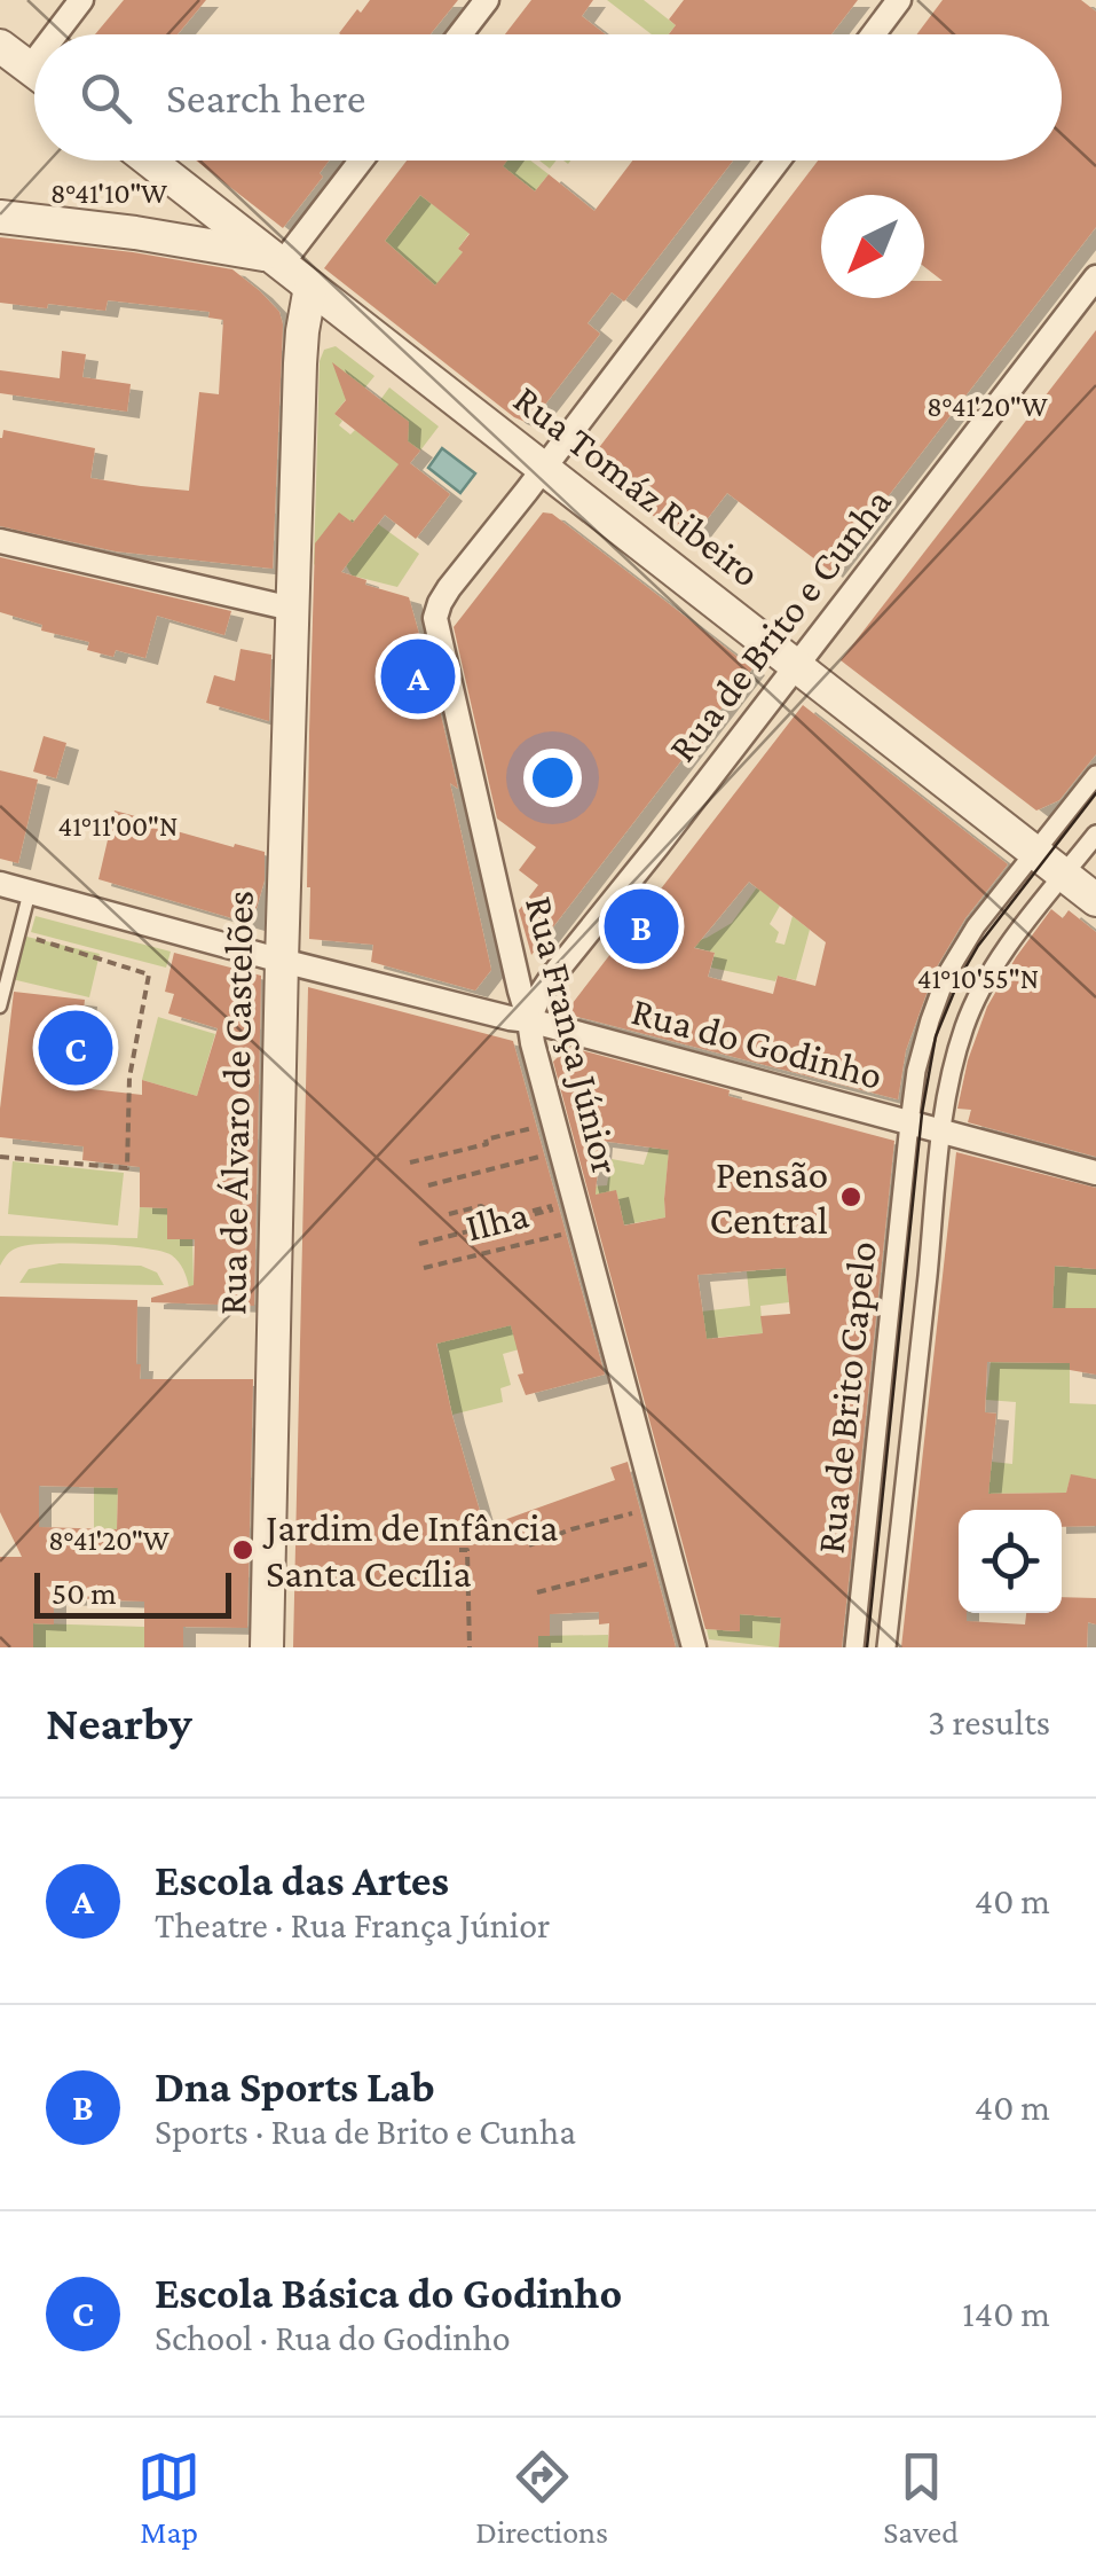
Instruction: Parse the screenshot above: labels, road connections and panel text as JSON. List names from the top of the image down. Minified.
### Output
{"streets":{"street":["Rua Tomáz Ribeiro","Rua de Brito e Cunha","Rua França Júnior","Rua do Godinho","Rua de Álvaro de Castelões","Rua de Brito Capelo"],"path":["Ilha"]},"crossings":[["Rua Tomáz Ribeiro","Rua de Brito e Cunha"],["Rua Tomáz Ribeiro","Rua França Júnior"],["Rua Tomáz Ribeiro","Rua de Álvaro de Castelões"],["Rua Tomáz Ribeiro","Rua de Brito Capelo"],["Rua de Brito e Cunha","Rua França Júnior"],["Rua de Brito e Cunha","Rua do Godinho"],["Rua França Júnior","Rua do Godinho"],["Rua França Júnior","Ilha"],["Rua do Godinho","Rua de Álvaro de Castelões"],["Rua do Godinho","Rua de Brito Capelo"]],"places":["Pensão Central","Jardim de Infância Santa Cecília"],"scale_bar":"50 m","north":"bottom left","page":{"search":"Search here","pins":["A","B","C"],"scale":"50 m","heading":["Nearby","3 results"],"list":[{"mark":"A","name":"Escola das Artes","note":"Theatre · Rua França Júnior","value":"40 m"},{"mark":"B","name":"Dna Sports Lab","note":"Sports · Rua de Brito e Cunha","value":"40 m"},{"mark":"C","name":"Escola Básica do Godinho","note":"School · Rua do Godinho","value":"140 m"}],"nav":["Map","Directions","Saved"]},"coordinates":["8°41'10\"W","8°41'20\"W","41°11'00\"N","41°10'55\"N"]}
